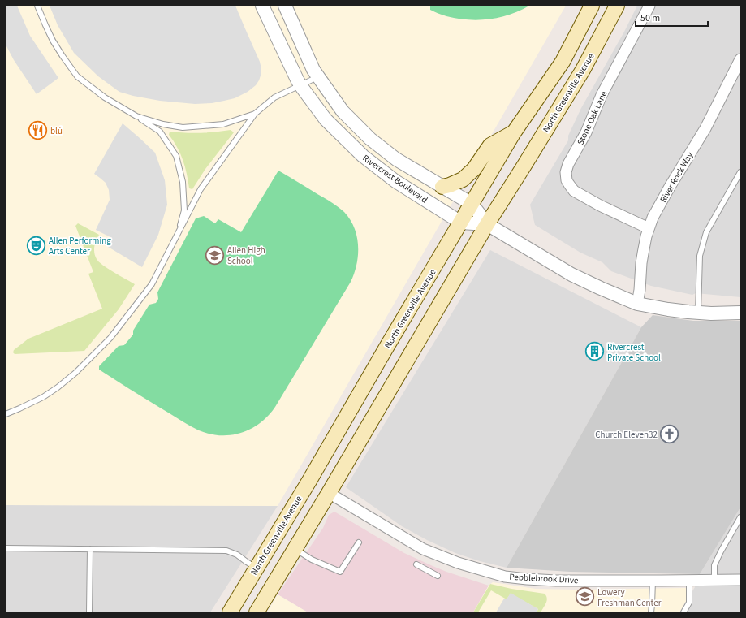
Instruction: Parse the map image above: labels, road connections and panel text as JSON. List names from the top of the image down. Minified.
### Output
{"streets":{"main road":["North Greenville Avenue"],"street":["Stone Oak Lane","River Rock Way","Rivercrest Boulevard","Pebblebrook Drive"]},"crossings":[["North Greenville Avenue","Rivercrest Boulevard"],["North Greenville Avenue","Pebblebrook Drive"],["Stone Oak Lane","River Rock Way"],["River Rock Way","Rivercrest Boulevard"]],"places":{"restaurant":["blú"],"theatre":["Allen Performing Arts Center"],"school or university":["Allen High School","Lowery Freshman Center"],"building":["Rivercrest Private School"],"church":["Church Eleven32"]},"scale_bar":"50 m"}
